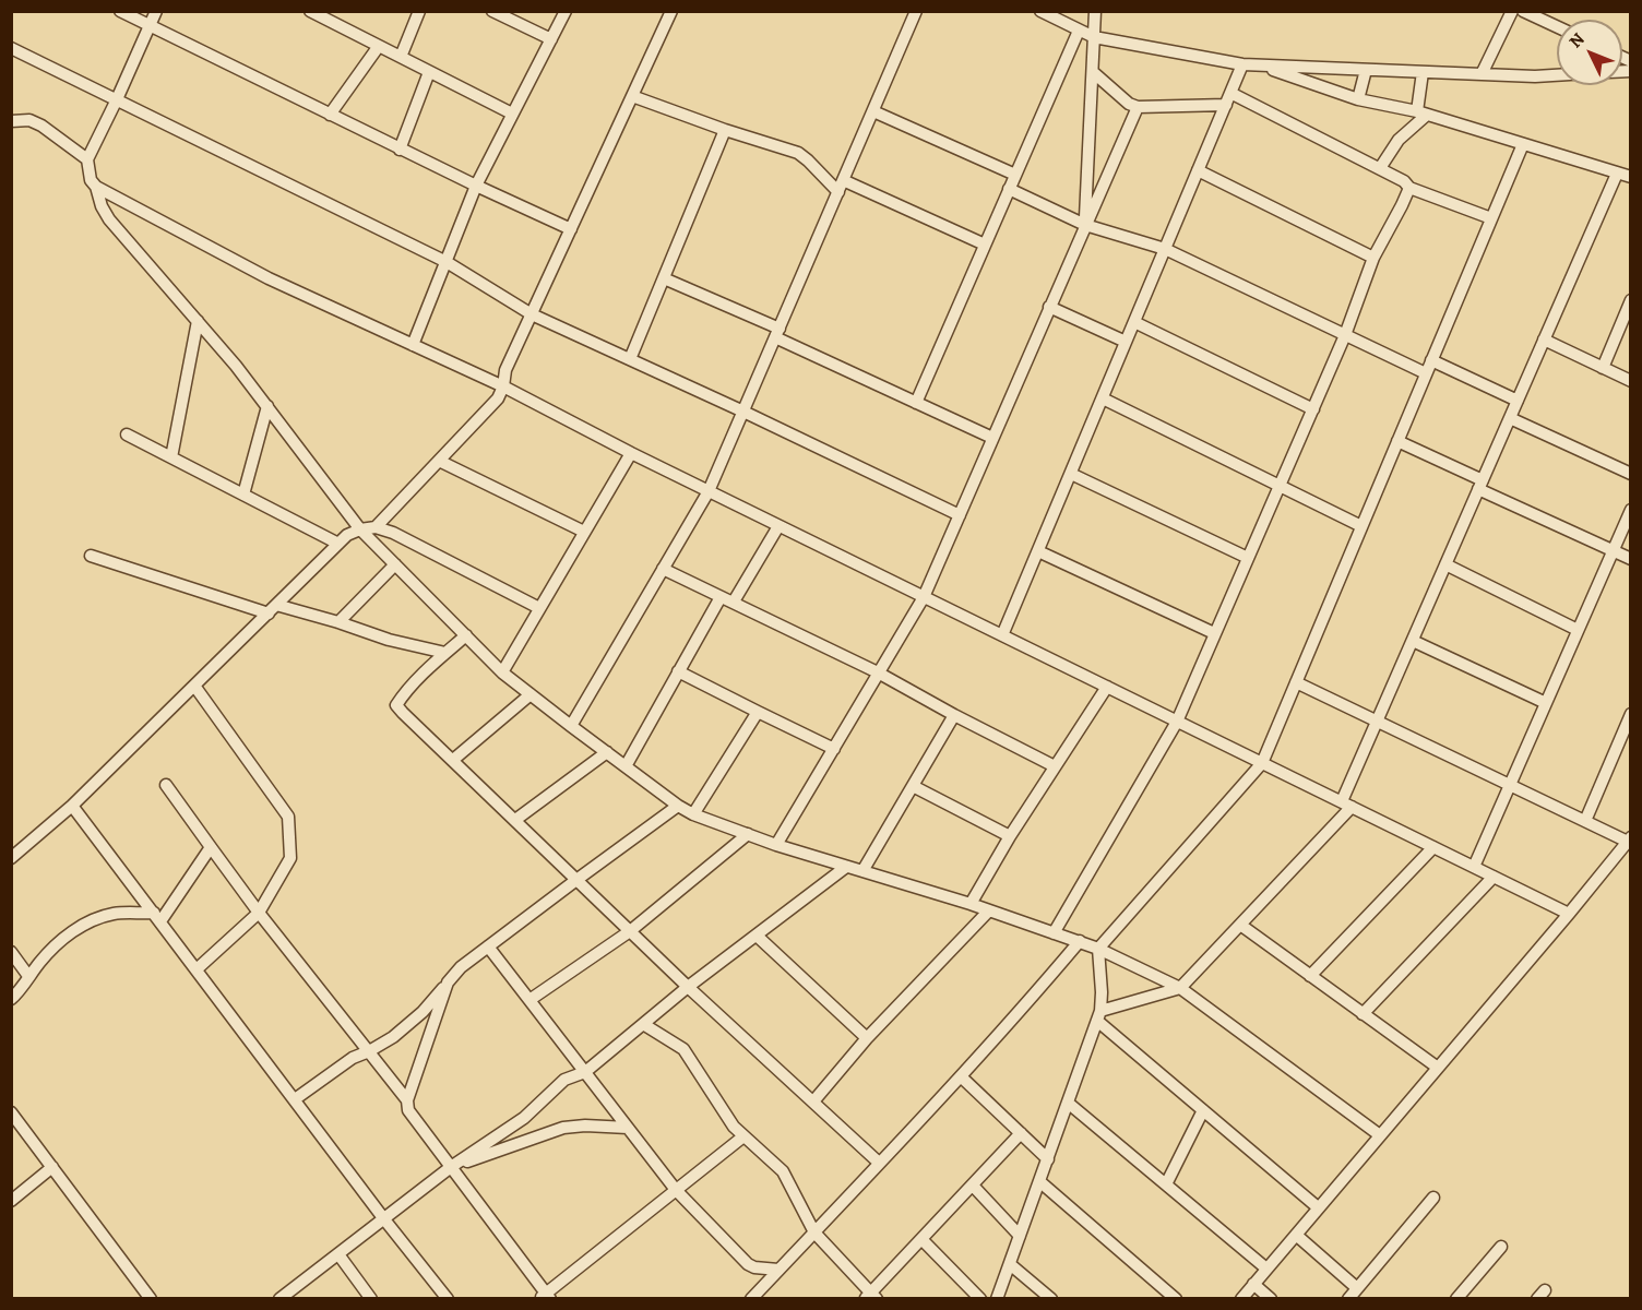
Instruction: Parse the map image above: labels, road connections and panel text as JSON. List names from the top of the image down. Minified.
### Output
{"north":"top left"}
